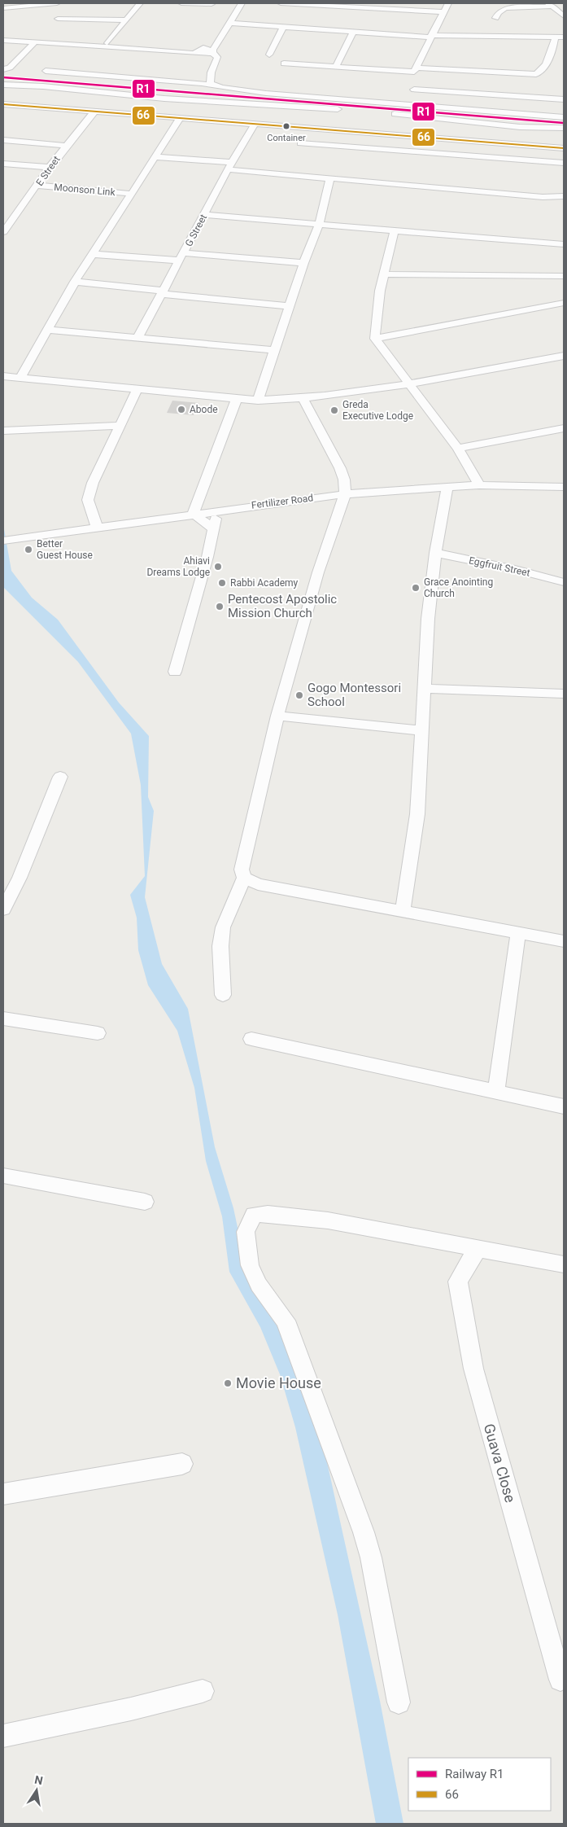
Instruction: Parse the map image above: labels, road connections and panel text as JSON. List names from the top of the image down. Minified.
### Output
{"streets":{"street":["E Street","Moonson Link","G Street","Fertilizer Road","Eggfruit Street","Guava Close"]},"crossings":[["E Street","Moonson Link"]],"places":["Container","Abode","Greda Executive Lodge","Better Guest House","Ahiavi Dreams Lodge","Rabbi Academy","Grace Anointing Church","Pentecost Apostolic Mission Church","Gogo Montessori School","Movie House"],"lines":["rail line R1","transit line 66"],"legend":["Railway R1","66"],"north":"top"}
